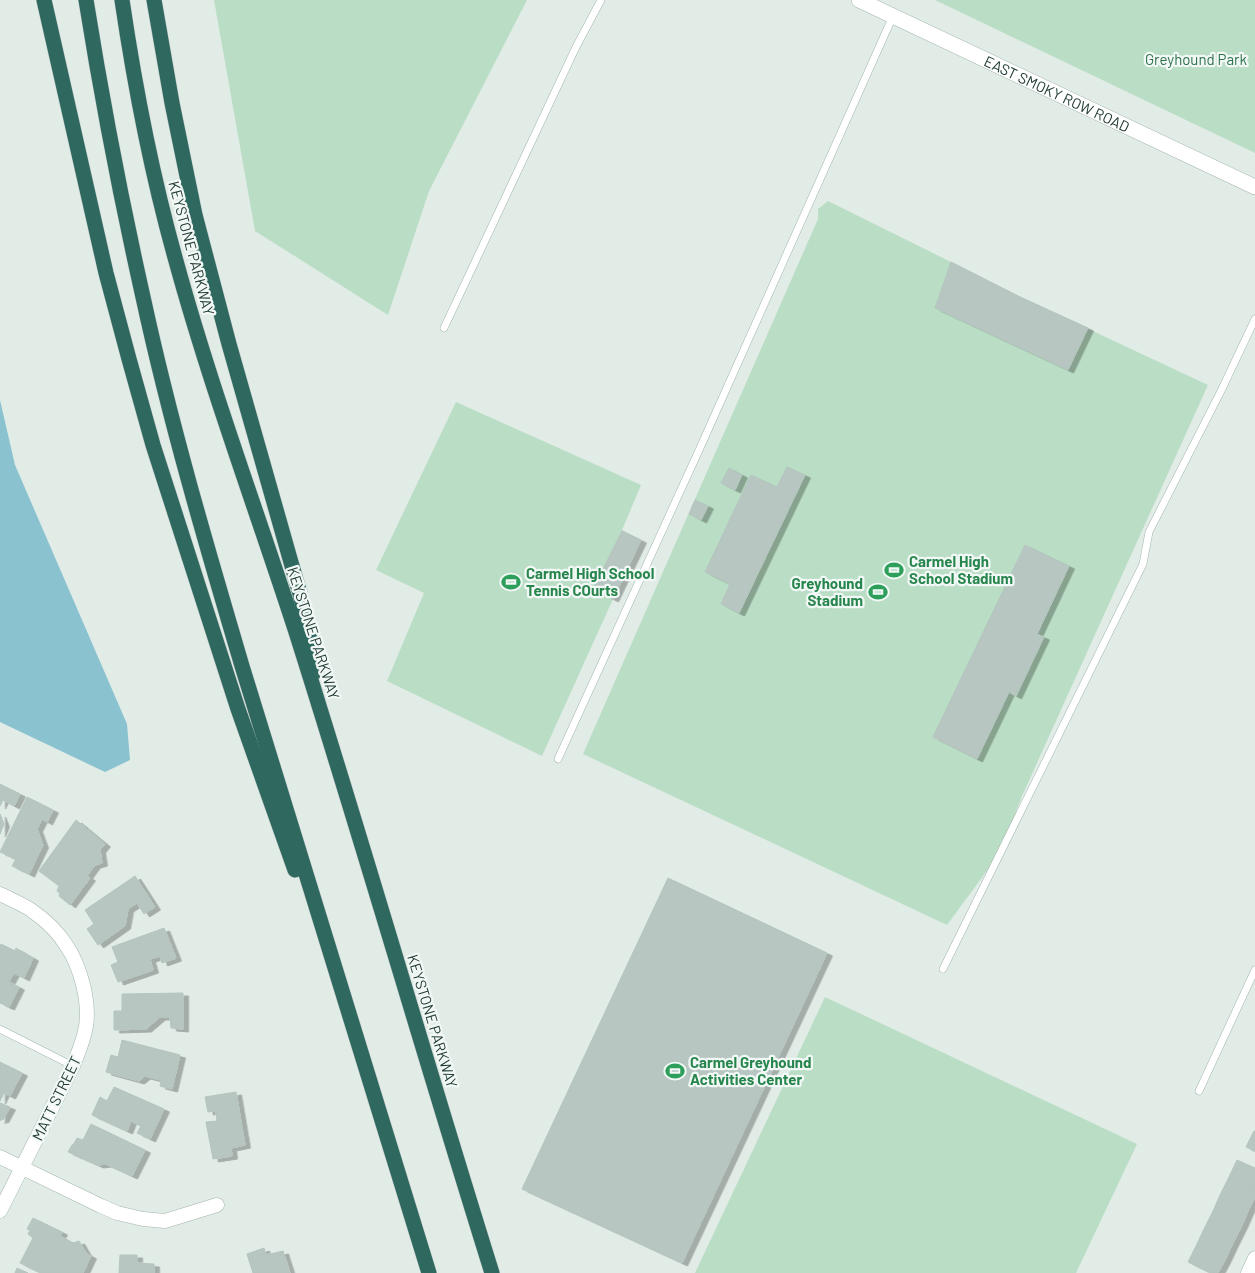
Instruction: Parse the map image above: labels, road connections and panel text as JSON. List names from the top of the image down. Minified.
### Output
{"streets":{"highway":["KEYSTONE PARKWAY"],"street":["EAST SMOKY ROW ROAD","MATT STREET"]},"parks":["Greyhound Park"],"places":{"sports":["Carmel High School Stadium","Carmel High School Tennis COurts","Greyhound Stadium","Carmel Greyhound Activities Center"]}}
